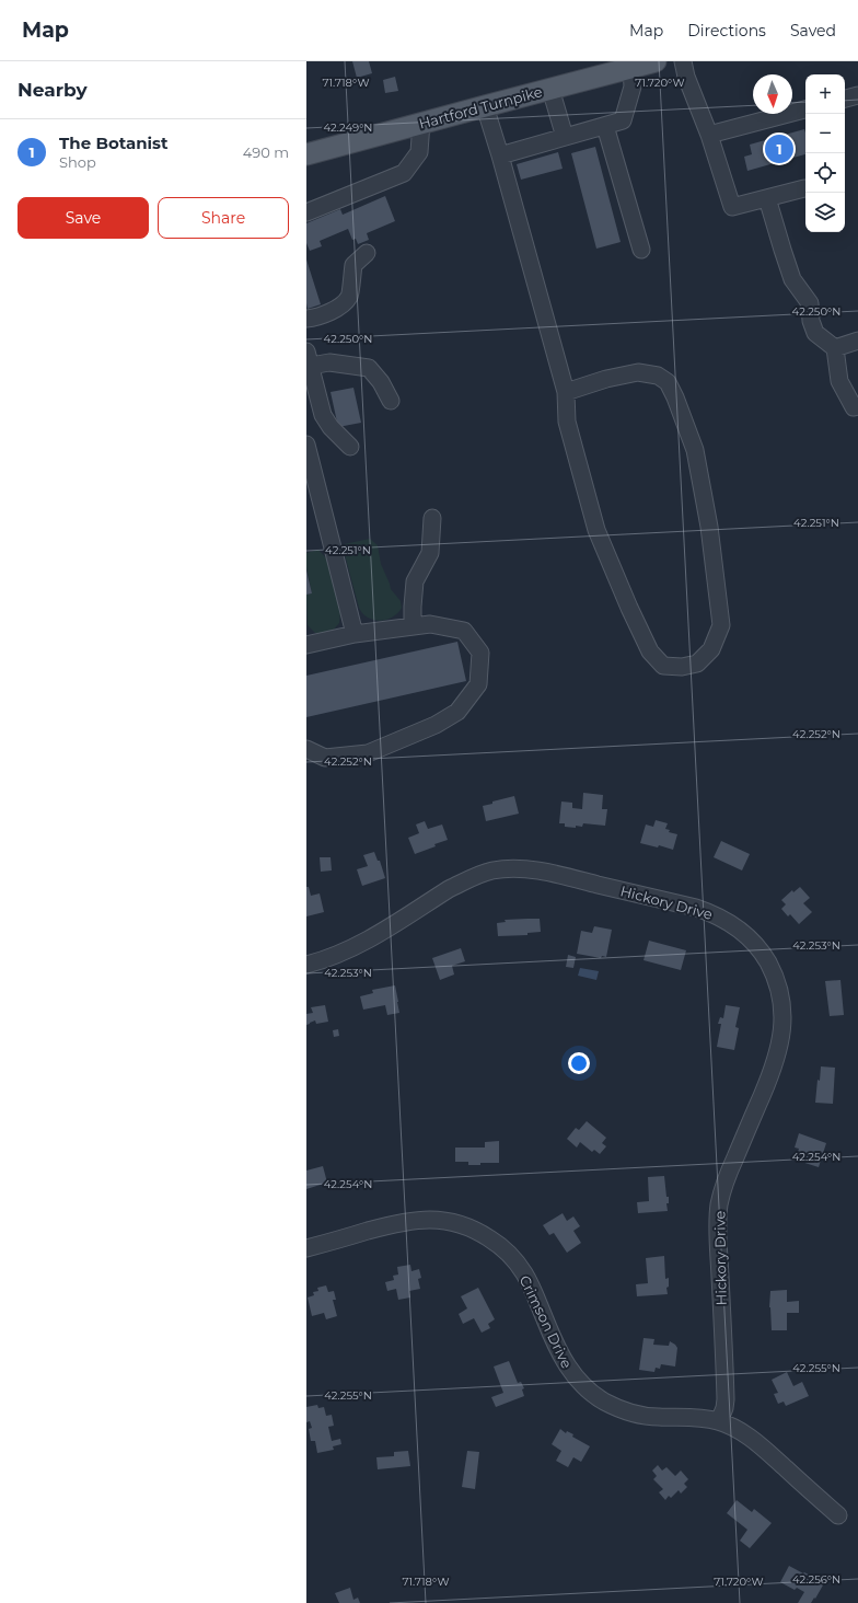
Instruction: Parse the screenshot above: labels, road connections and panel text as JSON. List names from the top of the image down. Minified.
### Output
{"streets":{"main road":["Hartford Turnpike"],"street":["Hickory Drive","Crimson Drive"]},"crossings":[["Hickory Drive","Crimson Drive"]],"north":"bottom","page":{"header":"Map","nav":["Map","Directions","Saved"],"heading":"Nearby","map_buttons":["+","−"],"list":[{"mark":"1","name":"The Botanist","note":"Shop","value":"490 m"}],"pins":"1","buttons":["Save","Share"]},"coordinates":["71.718°W","71.720°W","42.249°N","42.250°N","42.251°N","42.252°N","42.253°N","42.254°N","42.255°N","42.256°N"]}
